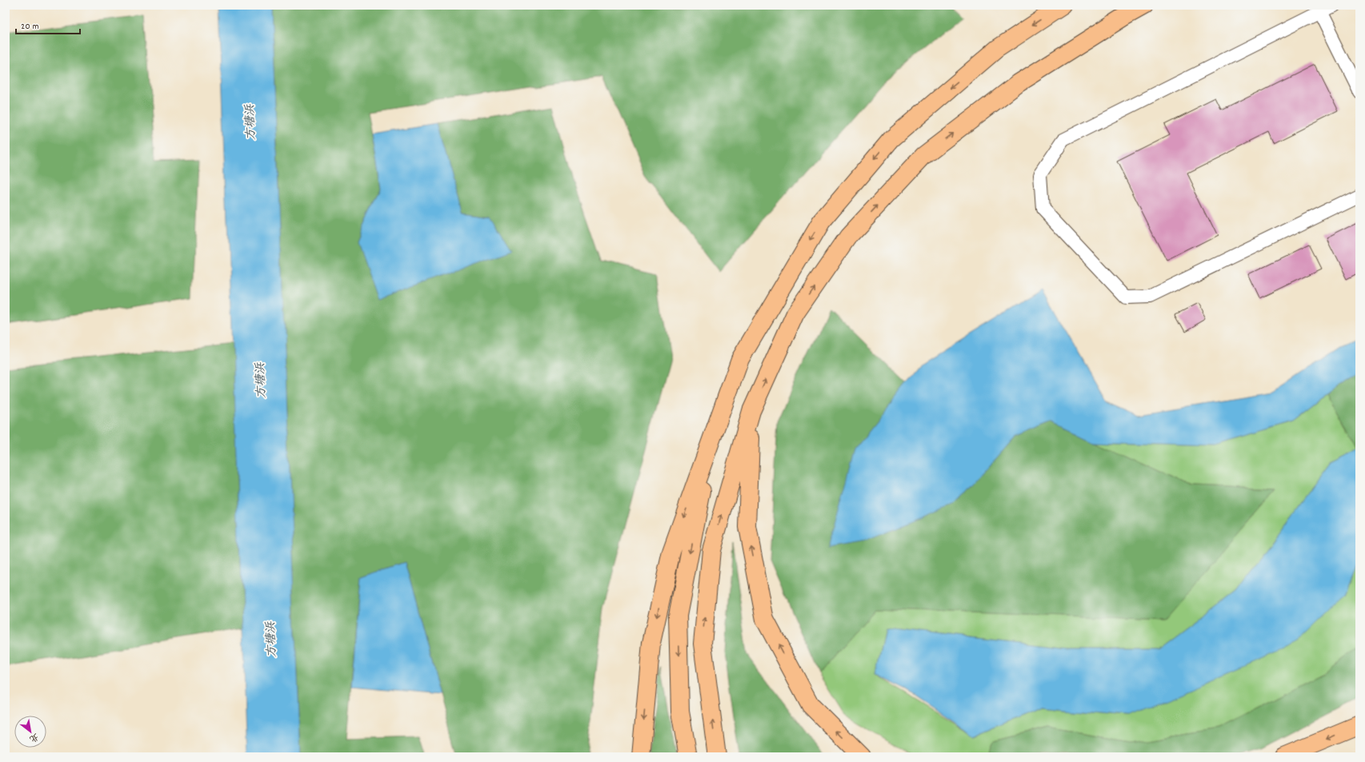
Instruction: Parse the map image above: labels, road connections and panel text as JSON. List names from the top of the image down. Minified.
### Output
{"water":["方塘浜"],"scale_bar":"20 m","north":"bottom right"}
